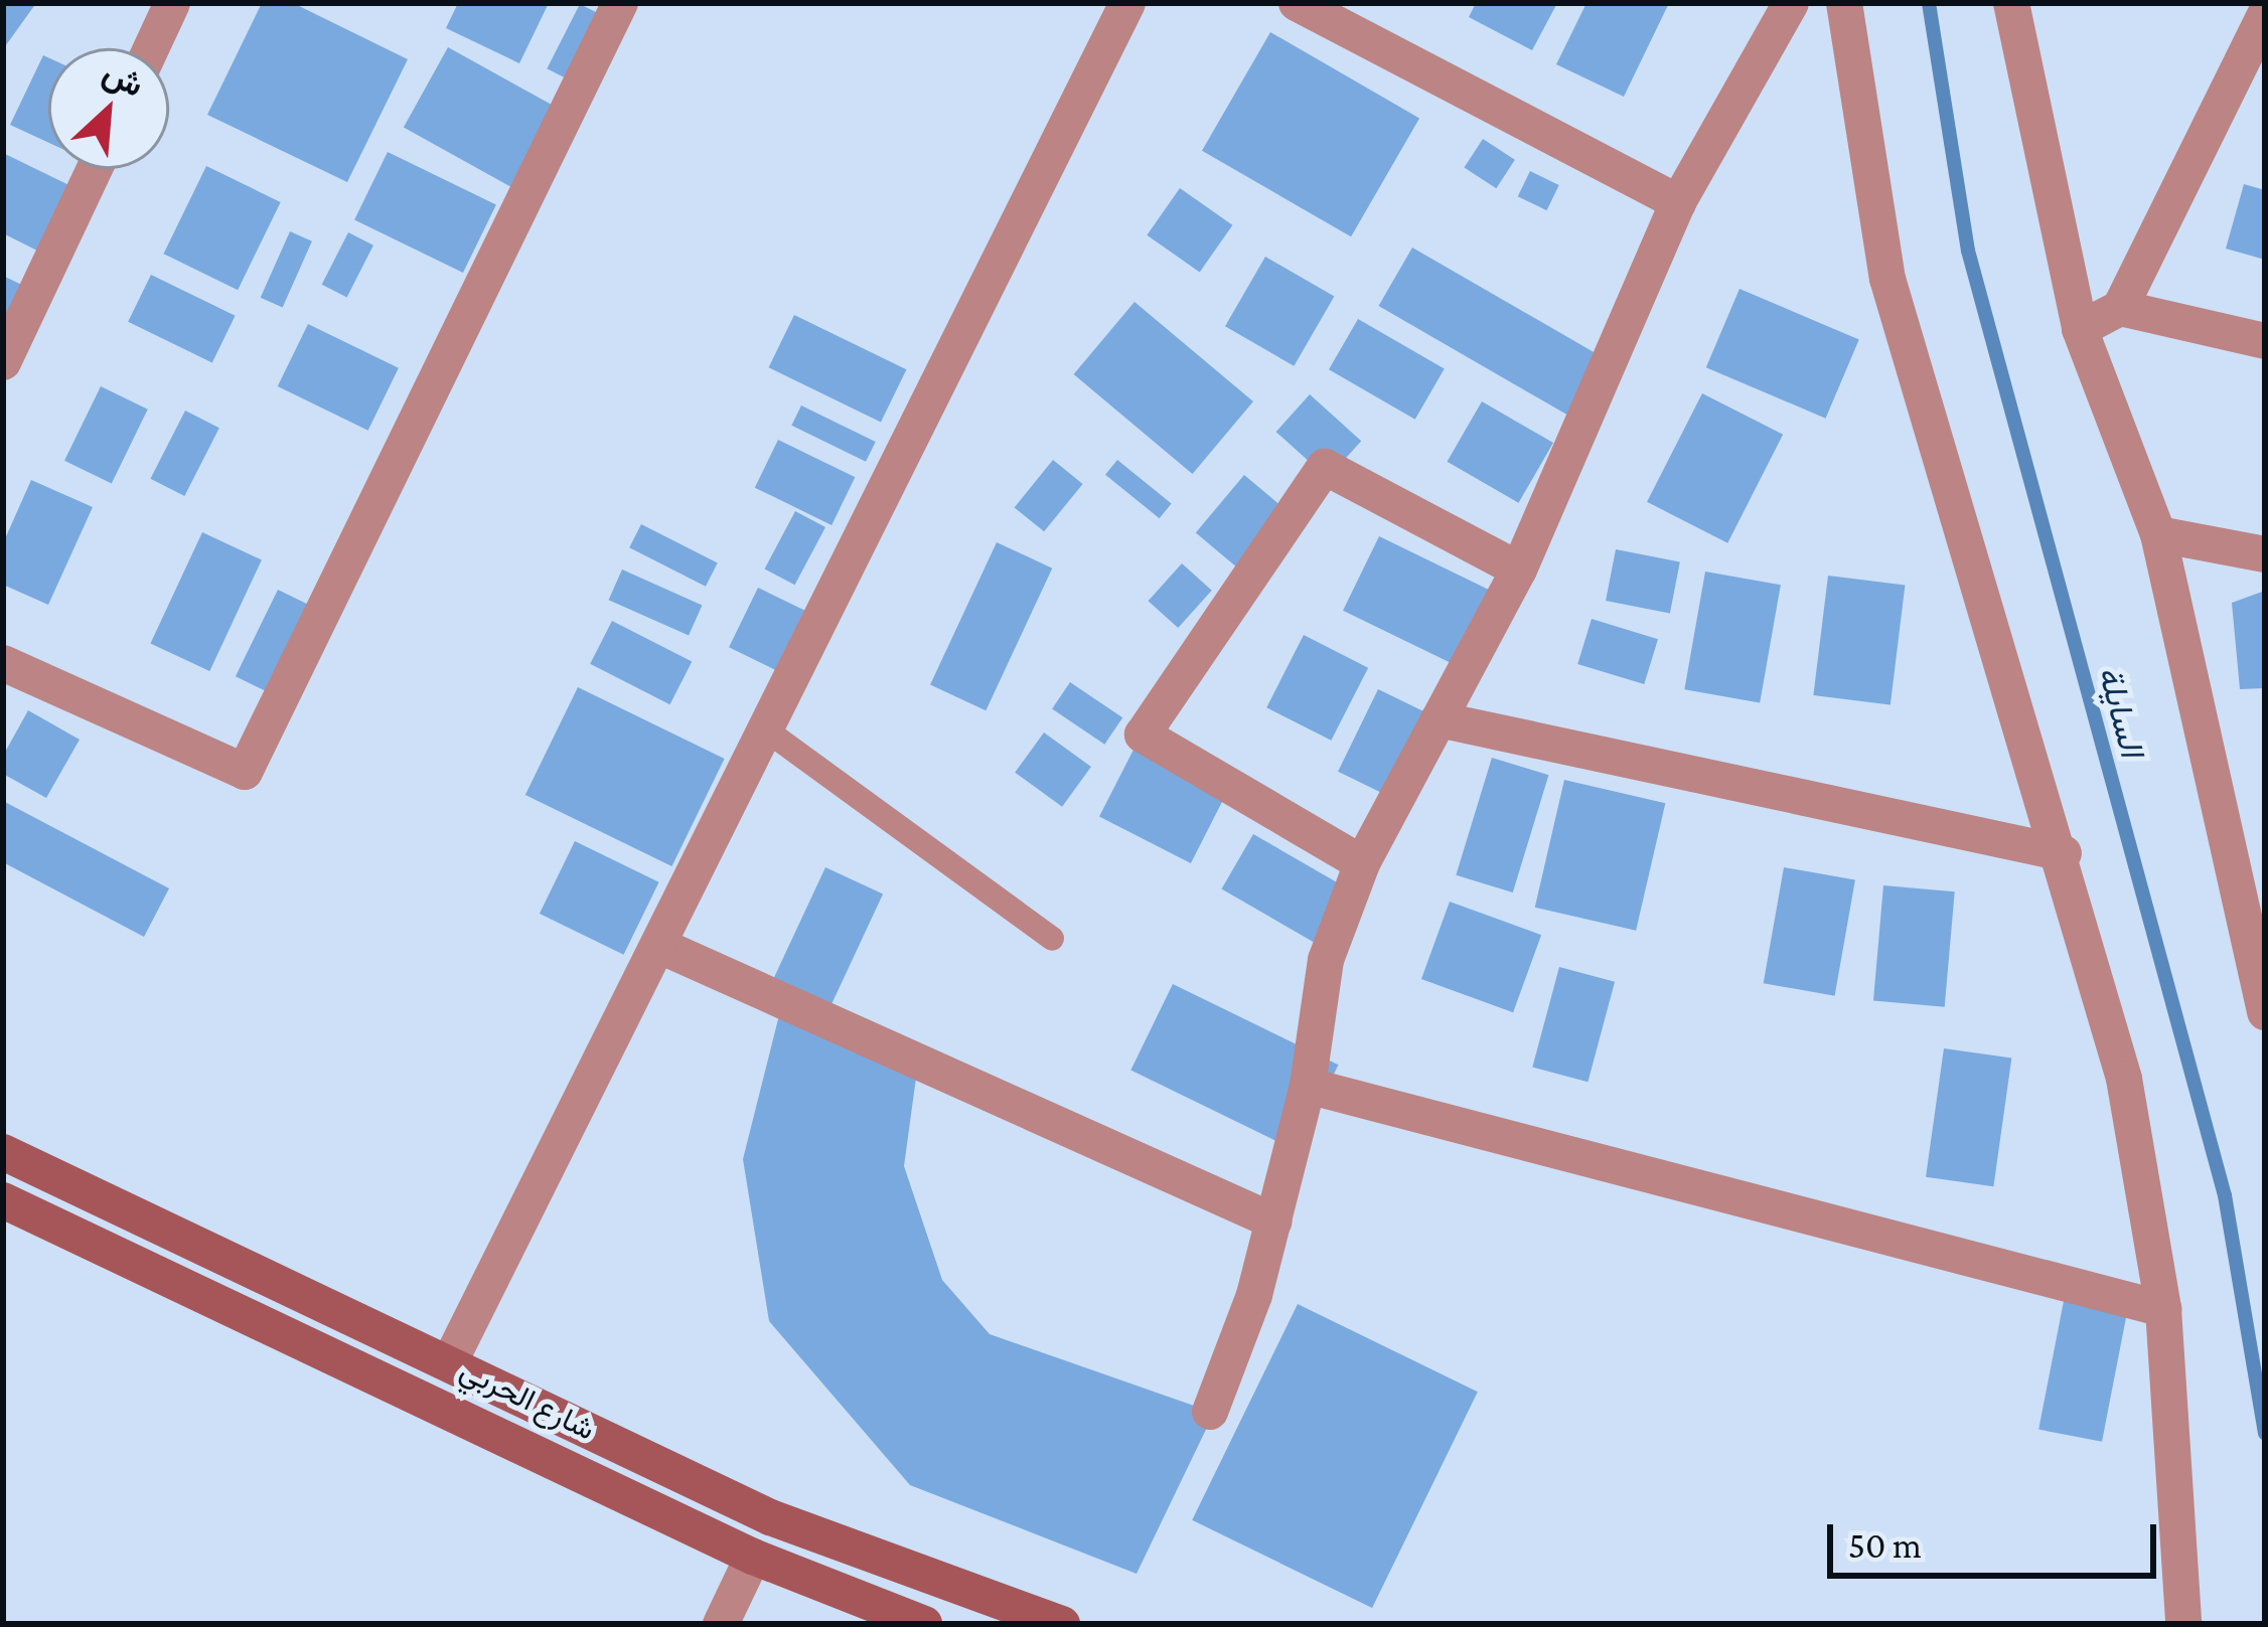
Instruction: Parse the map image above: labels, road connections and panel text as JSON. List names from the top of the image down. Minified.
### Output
{"streets":{"street":["شارع الحربي"]},"water":["السايلة"],"scale_bar":"50 m","north":"top right"}
